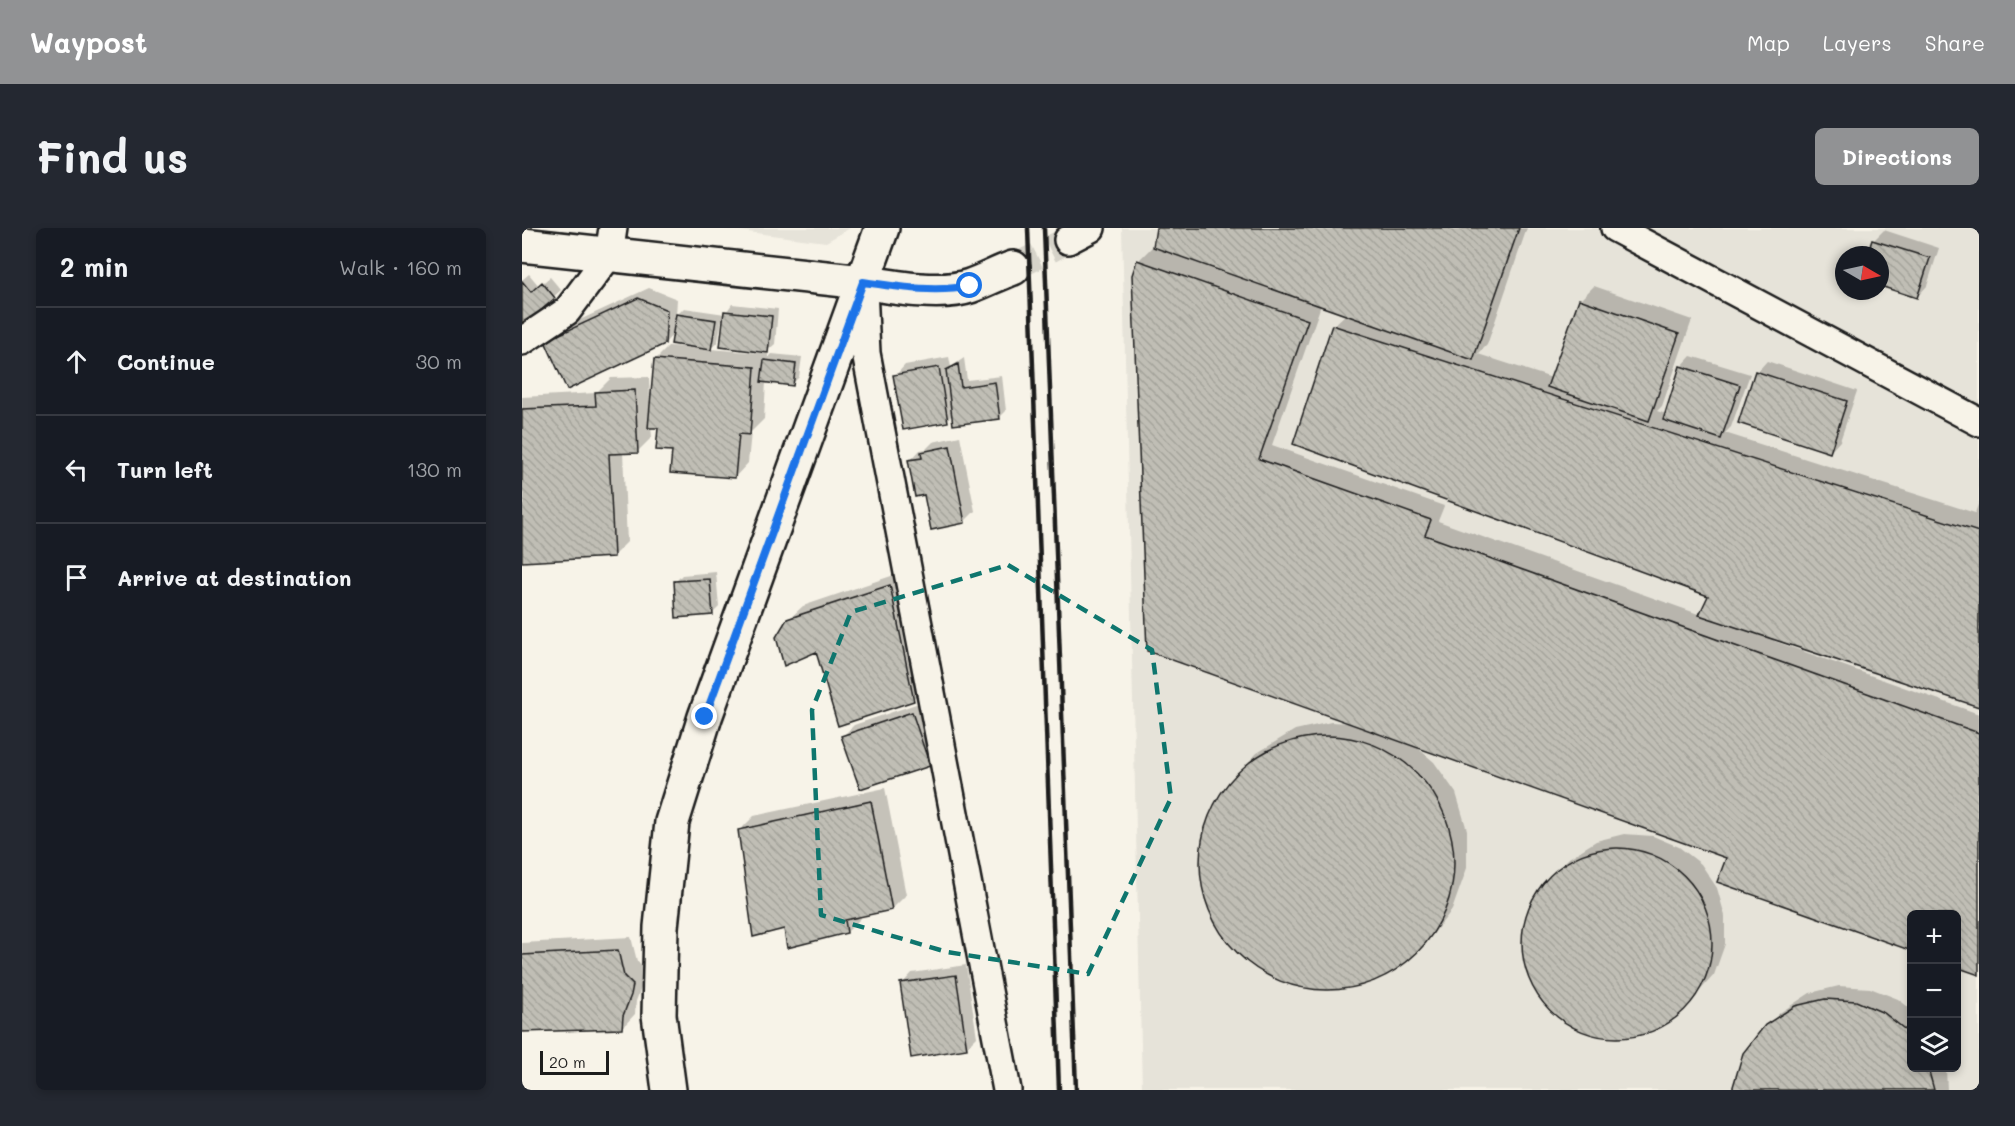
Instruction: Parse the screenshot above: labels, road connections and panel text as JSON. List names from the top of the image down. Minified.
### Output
{"scale_bar":"20 m","north":"right","page":{"header":"Waypost","nav":["Map","Layers","Share"],"buttons":"Directions","title":"Find us","heading":["2 min","Walk · 160 m"],"list":[["Continue","30 m"],["Turn left","130 m"],"Arrive at destination"],"map_buttons":["+","−"],"scale":"20 m"}}
